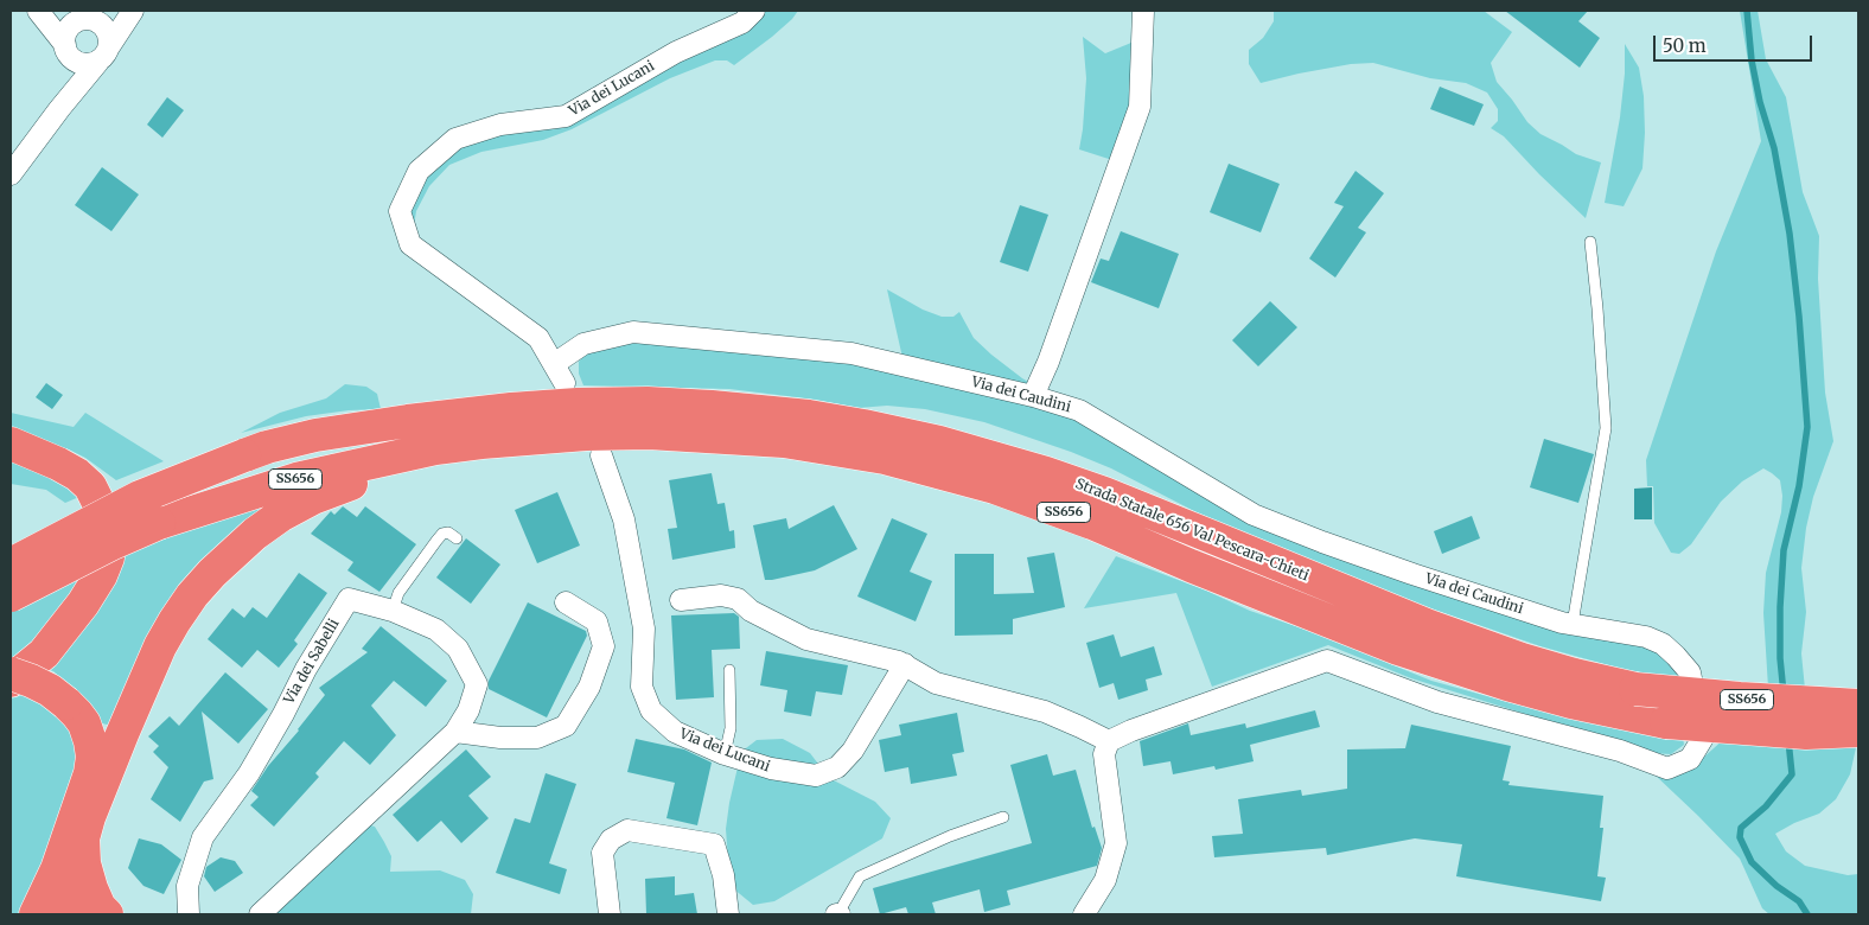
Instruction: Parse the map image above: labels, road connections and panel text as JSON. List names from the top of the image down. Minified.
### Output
{"streets":{"highway":["SS656","Strada Statale 656 Val Pescara-Chieti"],"street":["Via dei Lucani","Via dei Caudini","Via dei Sabelli"]},"crossings":[["Via dei Lucani","Via dei Caudini"]],"scale_bar":"50 m"}
